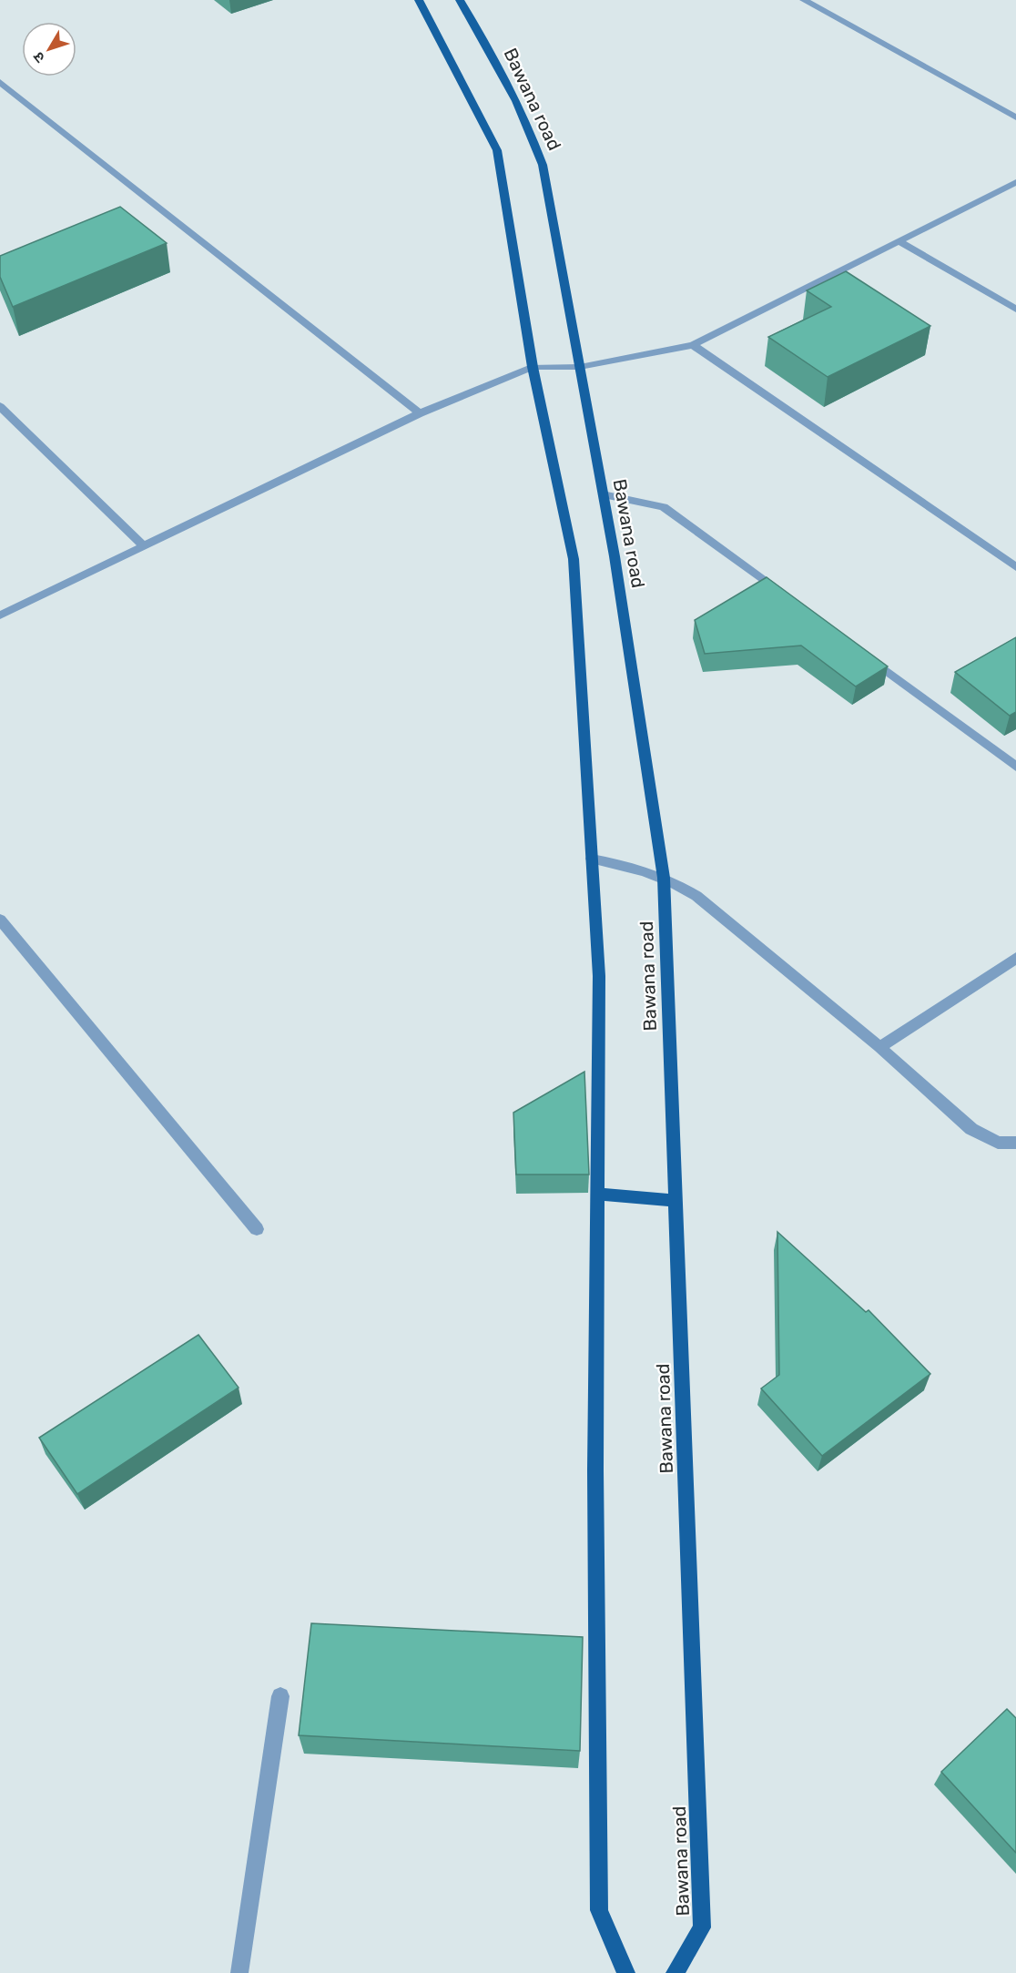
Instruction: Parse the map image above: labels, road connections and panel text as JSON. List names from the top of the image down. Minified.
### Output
{"streets":{"main road":["Bawana road"]},"north":"bottom left"}
